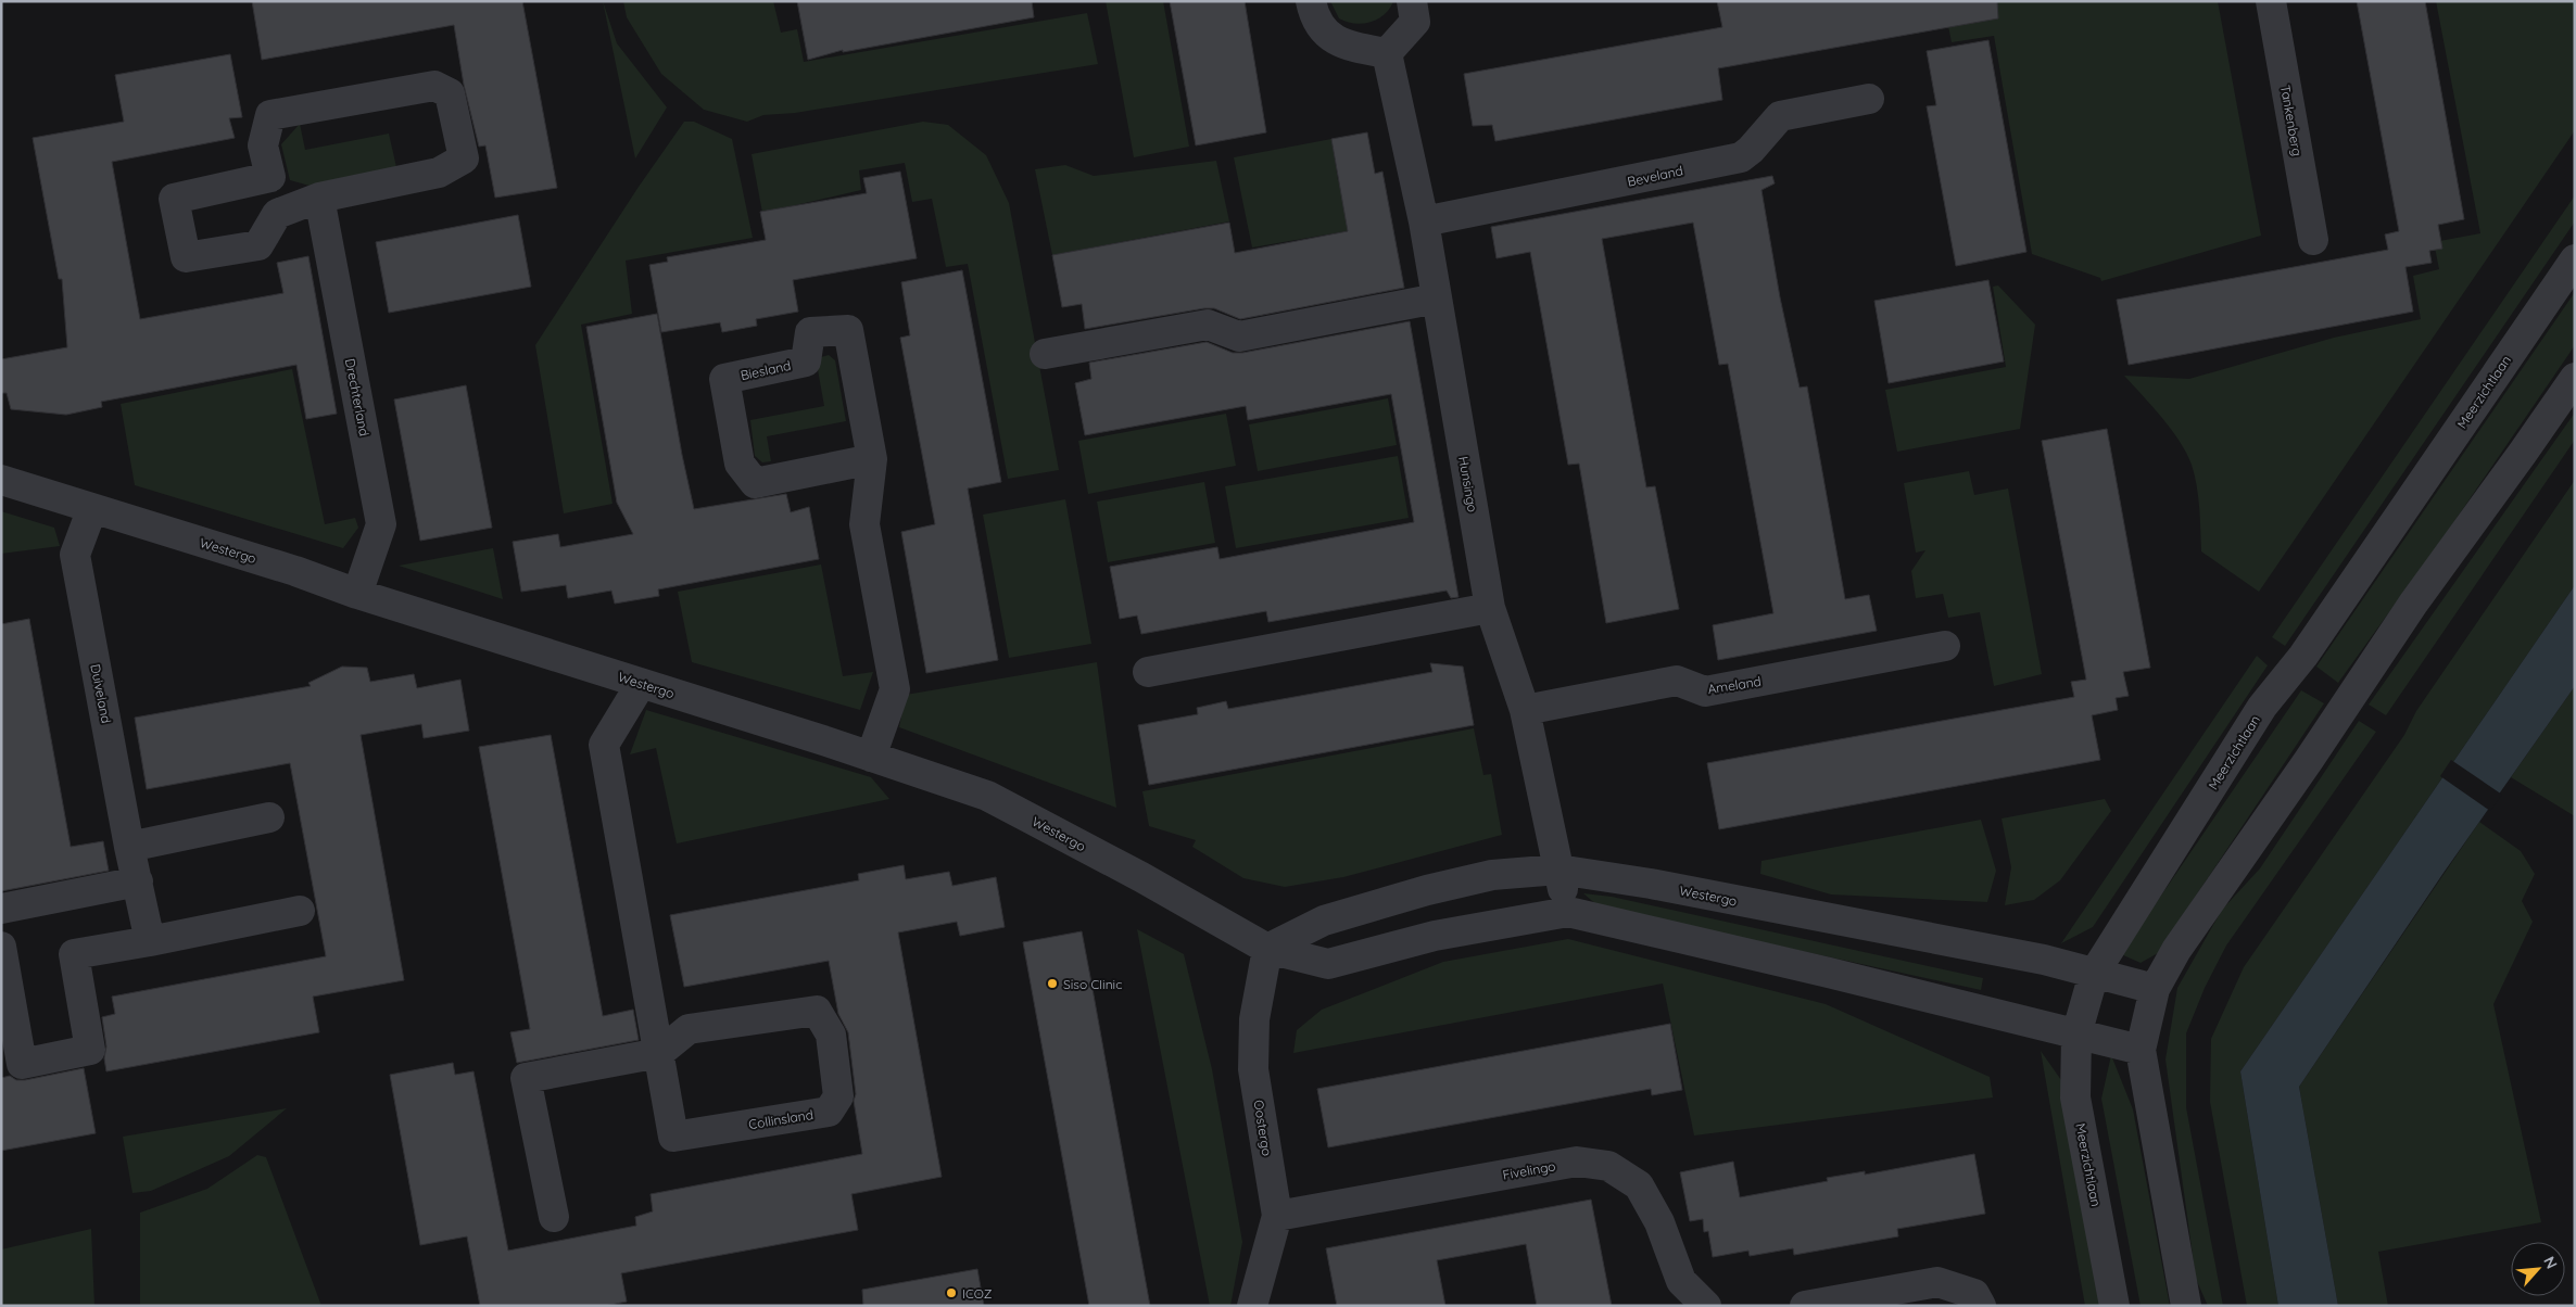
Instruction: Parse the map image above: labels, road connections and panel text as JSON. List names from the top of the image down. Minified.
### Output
{"streets":{"street":["Tankenberg","Beveland","Biesland","Meerzichtlaan","Drechterland","Hunsingo","Westergo","Ameland","Duiveland","Collinsland","Oostergo","Fivelingo"]},"crossings":[["Beveland","Hunsingo"],["Biesland","Westergo"],["Meerzichtlaan","Westergo"],["Drechterland","Westergo"],["Hunsingo","Westergo"],["Hunsingo","Ameland"],["Westergo","Duiveland"],["Westergo","Collinsland"],["Westergo","Oostergo"],["Oostergo","Fivelingo"]],"places":["Siso Clinic","ICOZ"],"north":"top right"}
